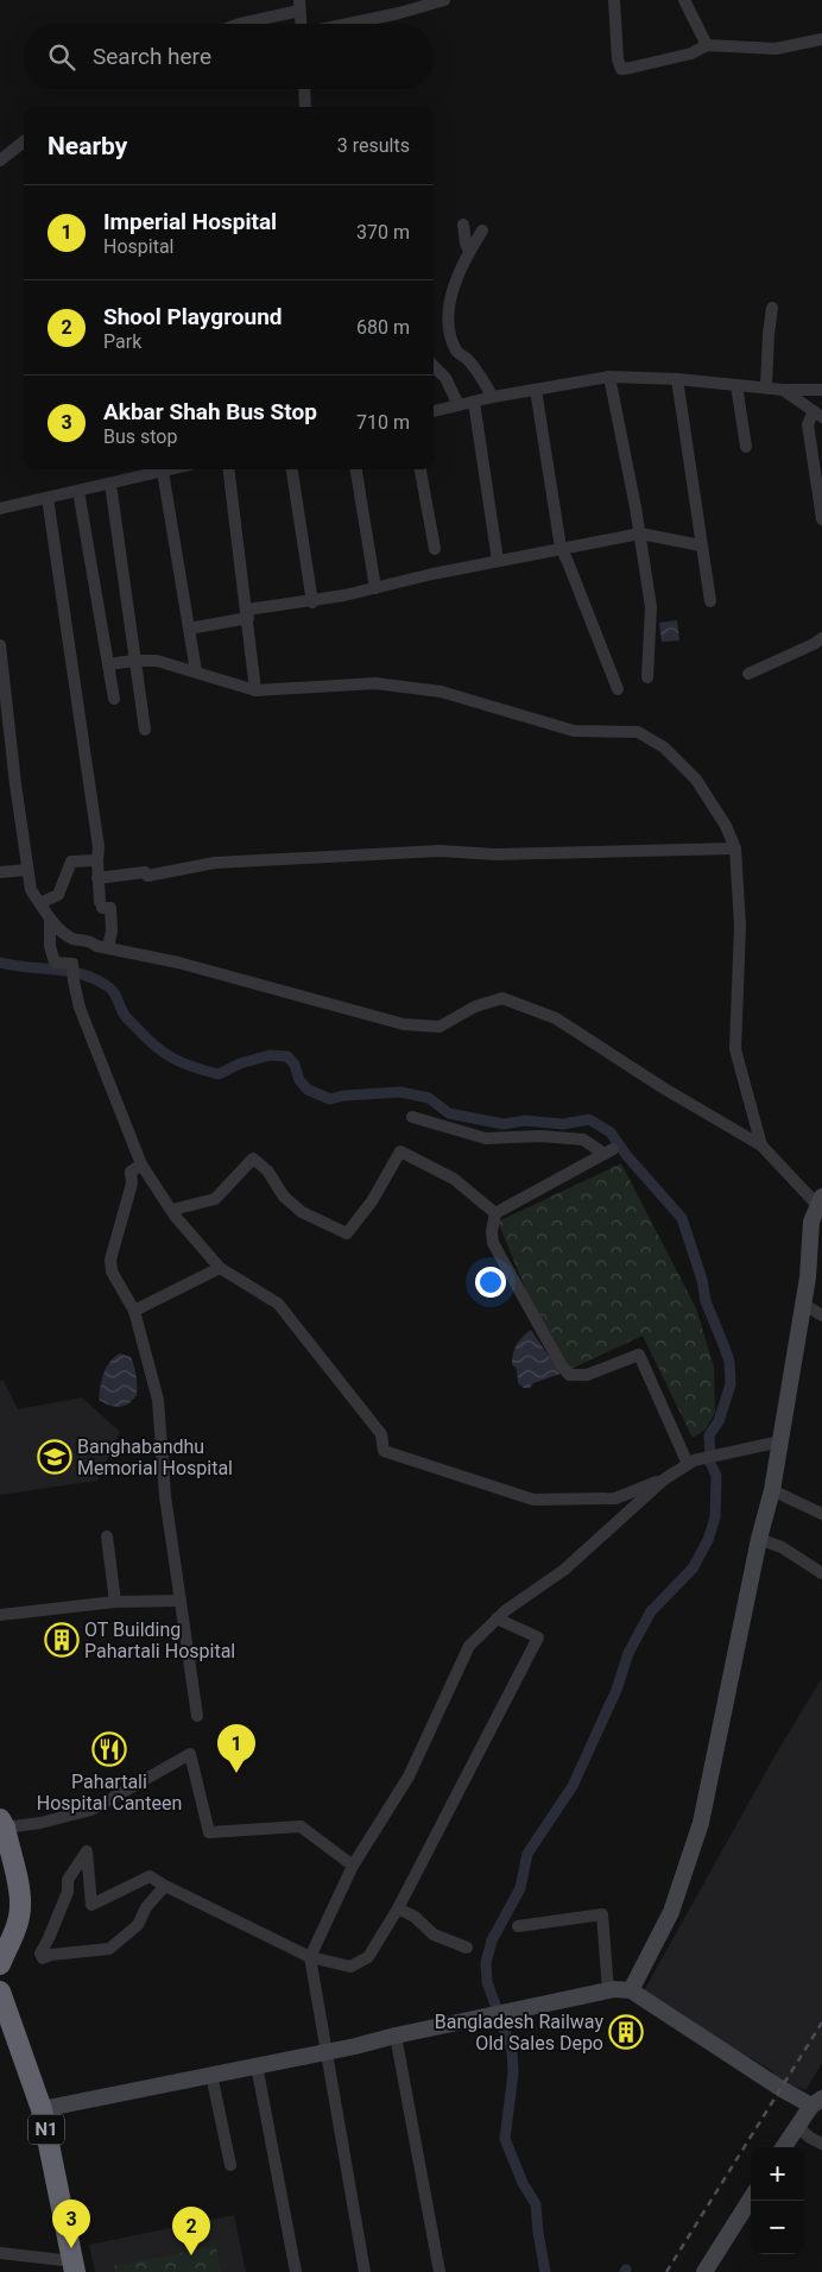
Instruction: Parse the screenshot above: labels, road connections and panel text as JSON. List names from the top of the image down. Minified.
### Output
{"streets":{"highway":["N1"]},"places":{"school or university":["Banghabandhu Memorial Hospital"],"building":["OT Building Pahartali Hospital","Bangladesh Railway Old Sales Depo"],"restaurant":["Pahartali Hospital Canteen"]},"page":{"search":"Search here","heading":["Nearby","3 results"],"list":[{"mark":"1","name":"Imperial Hospital","note":"Hospital","value":"370 m"},{"mark":"2","name":"Shool Playground","note":"Park","value":"680 m"},{"mark":"3","name":"Akbar Shah Bus Stop","note":"Bus stop","value":"710 m"}],"pins":["1","3","2"],"map_buttons":["+","−"]}}
